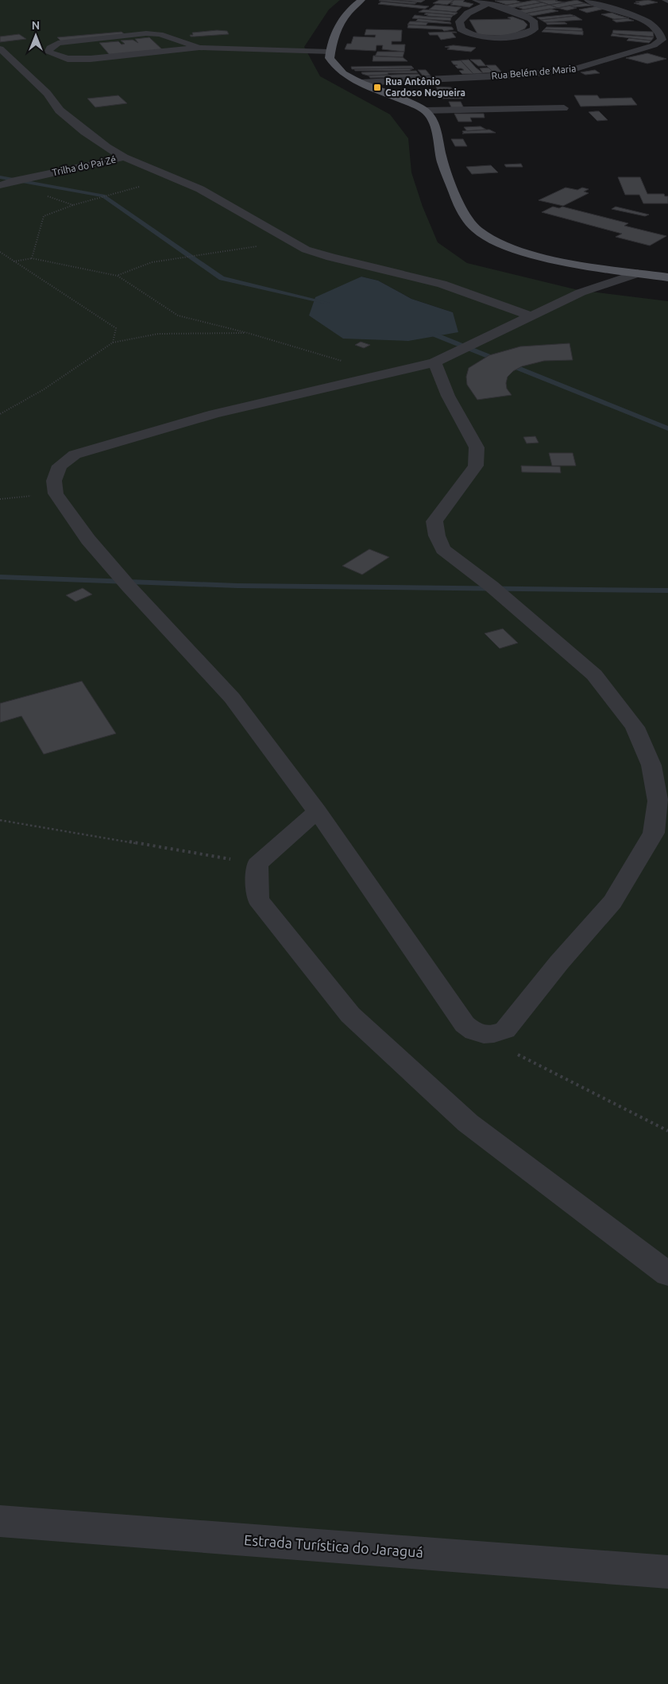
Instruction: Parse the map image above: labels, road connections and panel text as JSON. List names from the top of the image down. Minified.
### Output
{"streets":{"street":["Rua Belém de Maria","Trilha do Pai Zé","Estrada Turística do Jaraguá"]},"places":{"transit":["Rua Antônio Cardoso Nogueira"]},"north":"top"}
